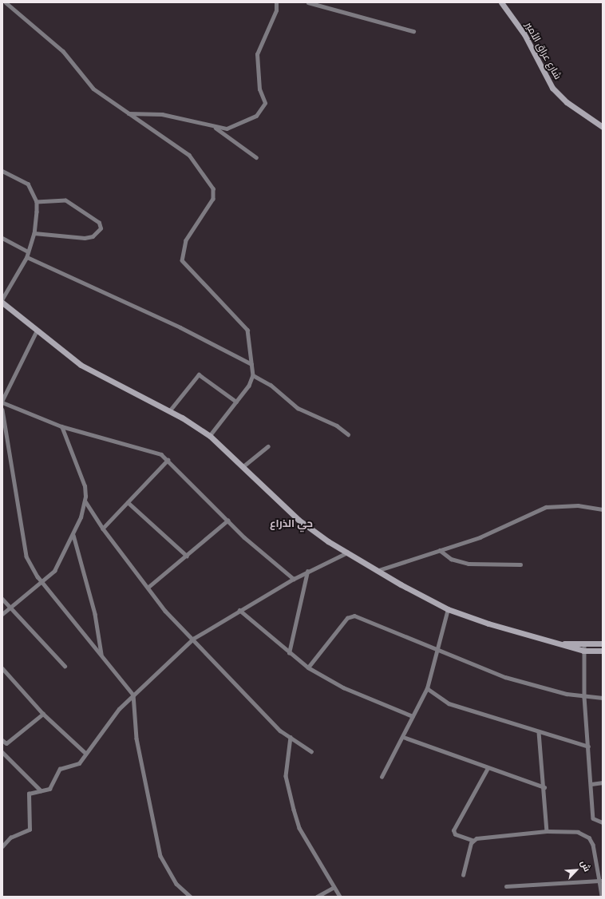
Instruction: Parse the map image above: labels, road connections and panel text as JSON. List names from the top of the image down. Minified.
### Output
{"streets":{"main road":["شارع عراق الأمير"]},"districts":["حي الذراع"],"north":"top right"}
